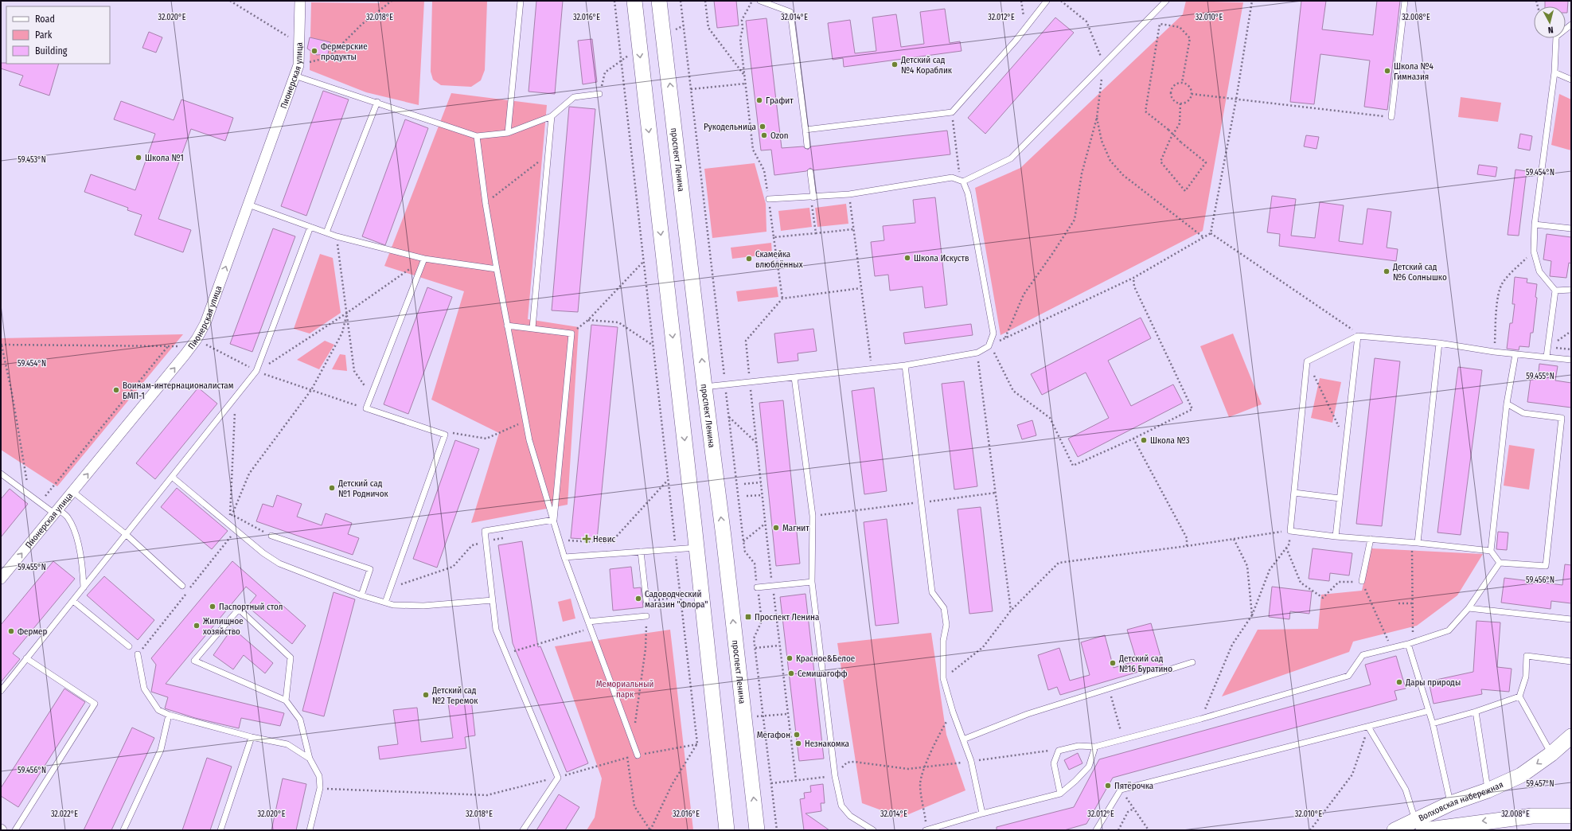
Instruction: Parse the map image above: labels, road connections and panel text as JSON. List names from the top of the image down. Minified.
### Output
{"streets":{"main road":["проспект Ленина","Волховская набережная"],"street":["Пионерская улица"]},"one_way":["Пионерская улица","Волховская набережная"],"parks":["Мемориальный парк"],"places":{"other":["Фермерские продукты","Детский сад №4 Кораблик","Школа №4 Гимназия","Графит","Рукодельница","Ozon","Школа №1","Школа Искуств","Скамейка влюблённых","Детский сад №6 Солнышко","Воинам-интернационалистам БМП-1","Школа №3","Детский сад №1 Родничок","Магнит","Садоводческий магазин \"Флора\"","Паспортный стол","Жилищное хозяйство","Фермер","Красное&Белое","Детский сад №16 Буратино","Семишагофф","Дары природы","Детский сад №2 Теремок","Мегафон","Незнакомка","Пятёрочка"],"health":["Невис"],"transit":["Проспект Ленина"]},"legend":["Road","Park","Building"],"north":"bottom","coordinates":["32.020°E","32.018°E","32.016°E","32.014°E","32.012°E","32.010°E","32.008°E","59.453°N","59.454°N","59.455°N","59.456°N","59.457°N","32.022°E"]}
